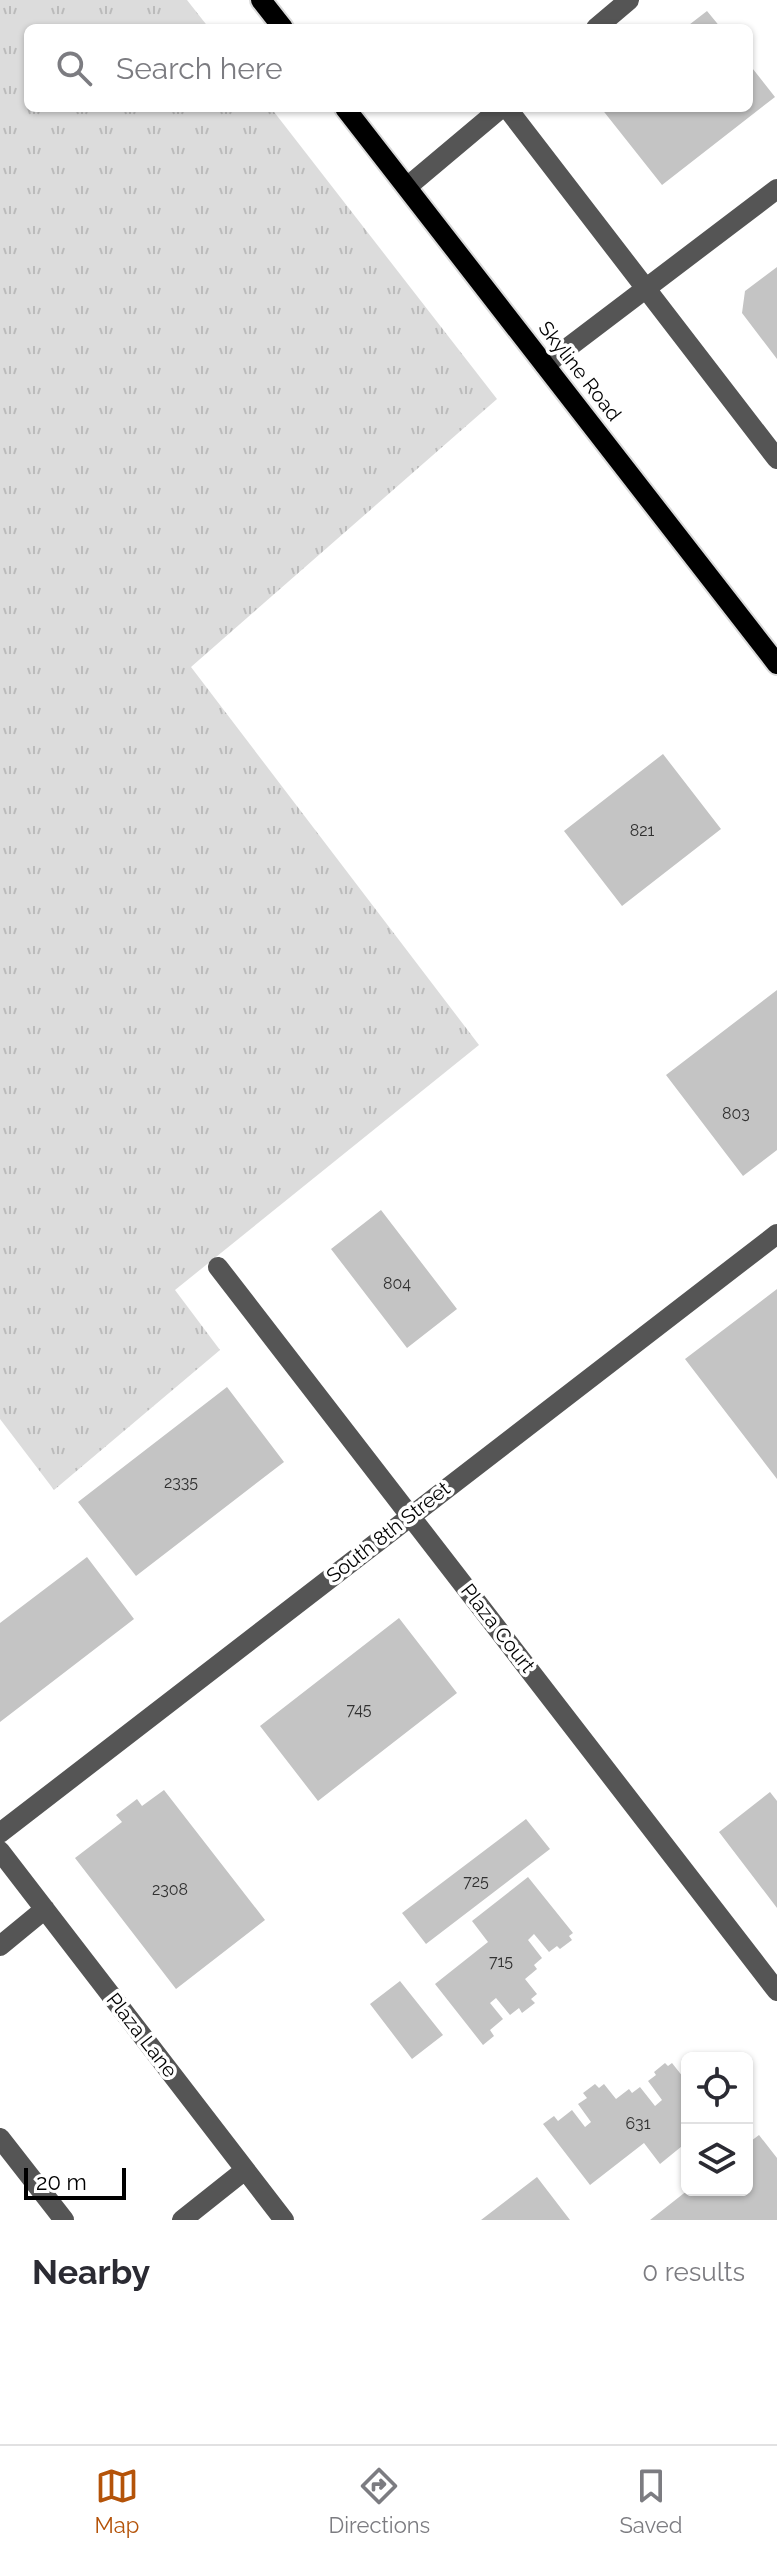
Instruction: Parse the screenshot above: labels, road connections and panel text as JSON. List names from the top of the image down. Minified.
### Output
{"streets":{"main road":["Skyline Road"],"street":["South 8th Street","Plaza Court","Plaza Lane"]},"crossings":[["South 8th Street","Plaza Court"]],"house_numbers":["821","803","804","2335","745","725","2308","715","631"],"scale_bar":"20 m","page":{"search":"Search here","scale":"20 m","heading":["Nearby","0 results"],"nav":["Map","Directions","Saved"]}}
